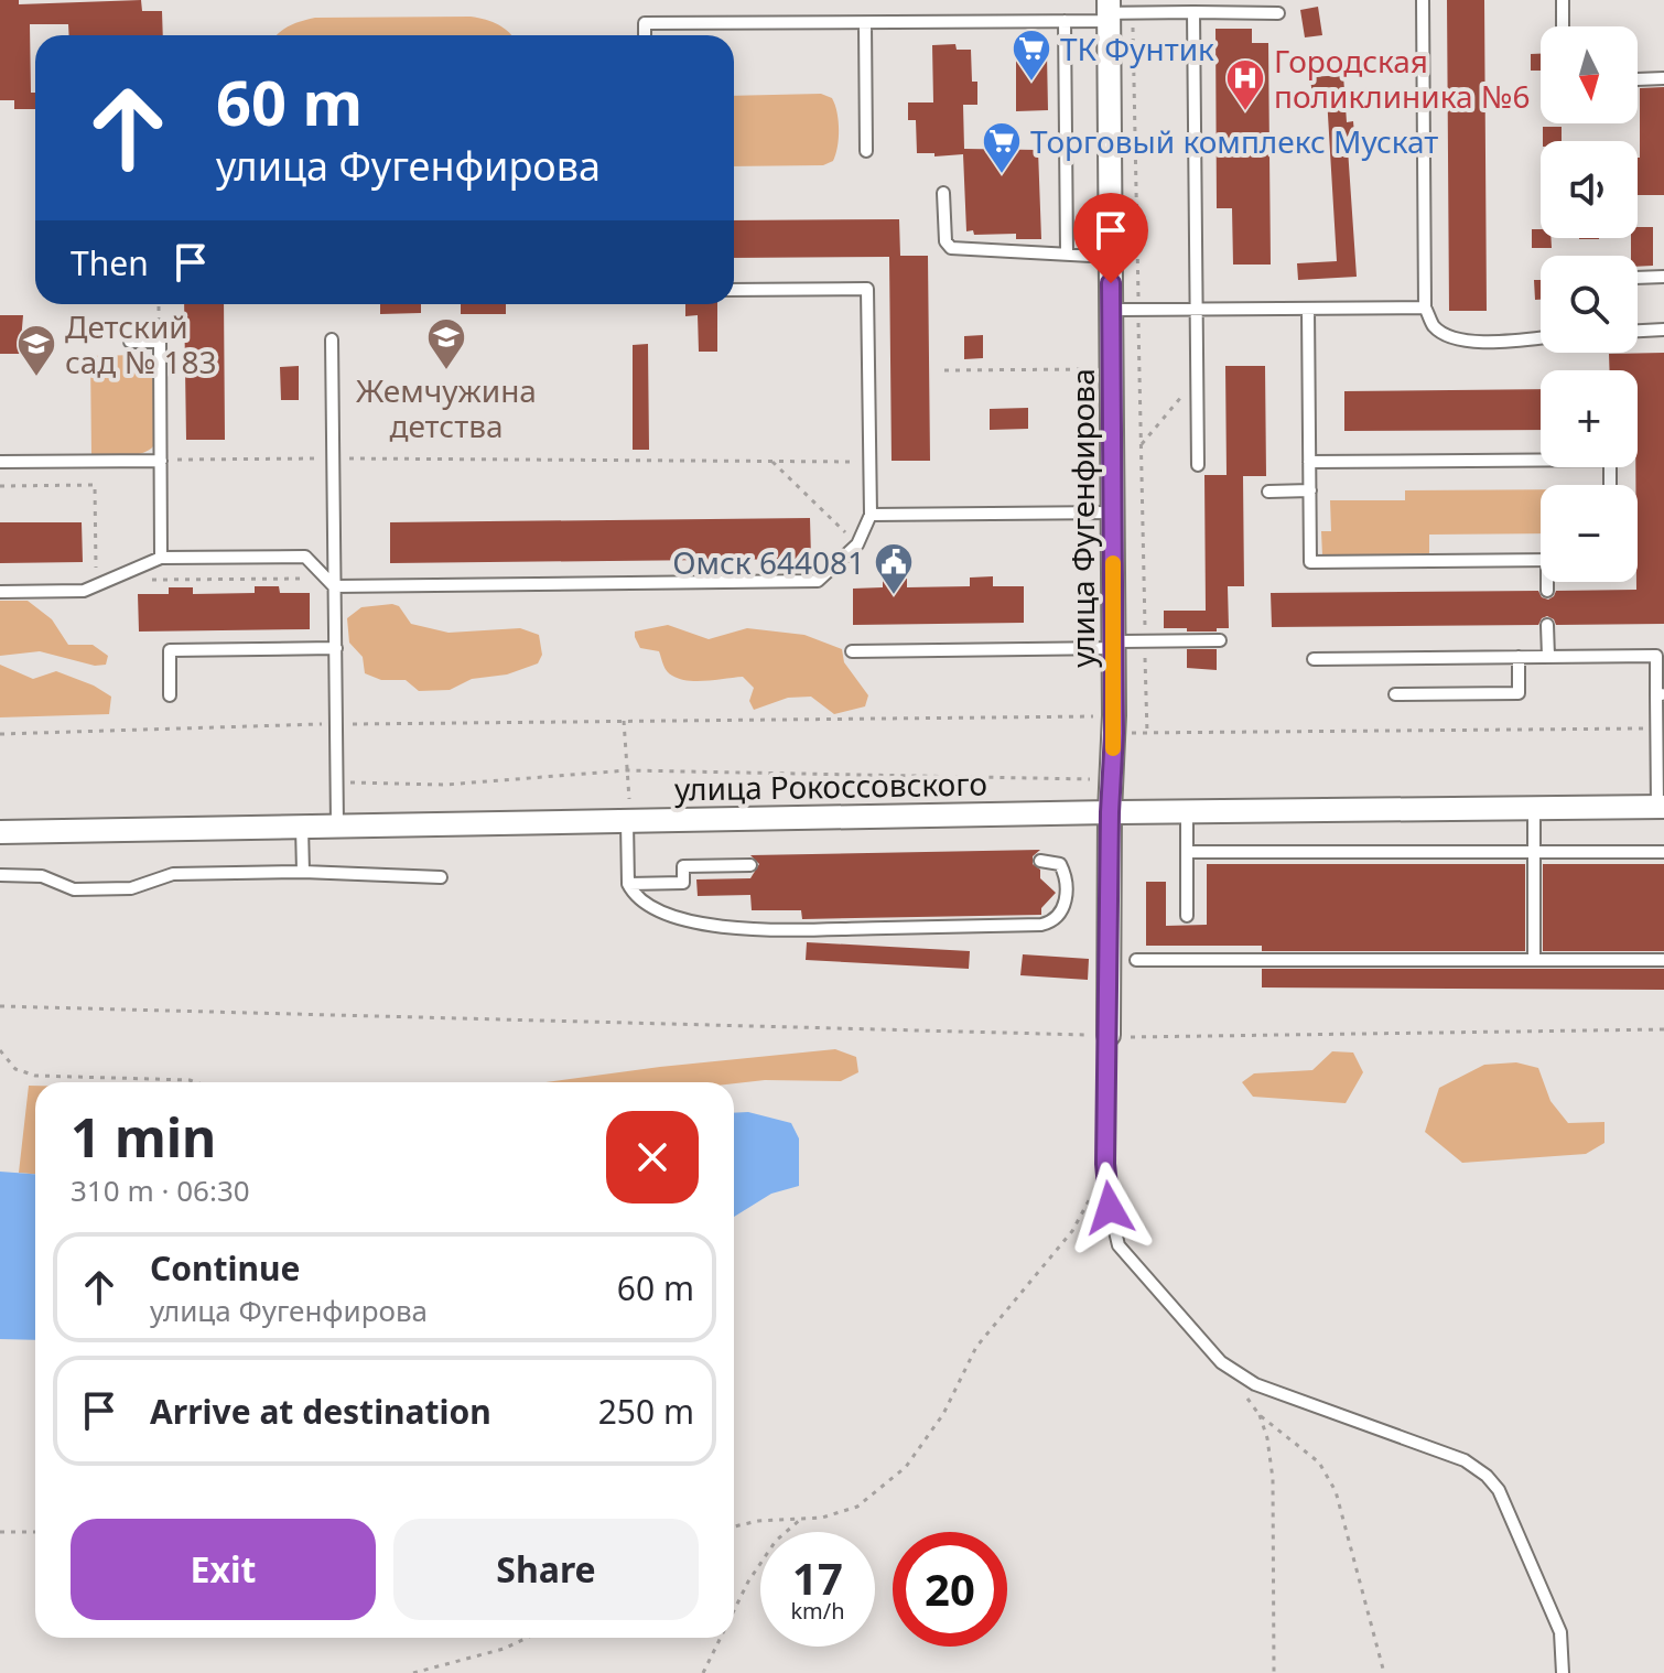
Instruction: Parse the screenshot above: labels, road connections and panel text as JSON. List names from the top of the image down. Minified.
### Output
{"streets":{"street":["улица Фугенфирова","улица Рокоссовского"]},"crossings":[["улица Фугенфирова","улица Рокоссовского"]],"places":{"supermarket":["ТК Фунтик","Торговый комплекс Мускат"],"hospital":["Городская поликлиника №6"],"school or university":["Жемчужина детства","Детский сад № 183"],"public building":["Омск 644081"]},"north":"bottom","page":{"map_buttons":["+","−"],"turn":["60 m","улица Фугенфирова"],"then":"Then","heading":["1 min","310 m · 06:30"],"list":[{"name":"Continue","note":"улица Фугенфирова","value":"60 m"},{"name":"Arrive at destination","value":"250 m"}],"buttons":["Exit","Share"],"speed":"17 km/h","limit":"20"}}
